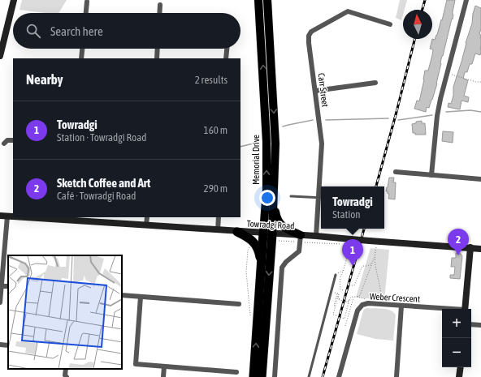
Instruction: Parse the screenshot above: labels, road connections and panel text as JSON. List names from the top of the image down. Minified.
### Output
{"streets":{"highway":["Memorial Drive"],"main road":["Towradgi Road"],"street":["Carr Street","Weber Crescent"]},"crossings":[["Carr Street","Towradgi Road"],["Memorial Drive","Towradgi Road"]],"north":"top","page":{"search":"Search here","heading":["Nearby","2 results"],"list":[{"mark":"1","name":"Towradgi","note":"Station · Towradgi Road","value":"160 m"},{"mark":"2","name":"Sketch Coffee and Art","note":"Café · Towradgi Road","value":"290 m"}],"popup":["Towradgi","Station"],"pins":["2","1"],"map_buttons":["+","−"]}}
